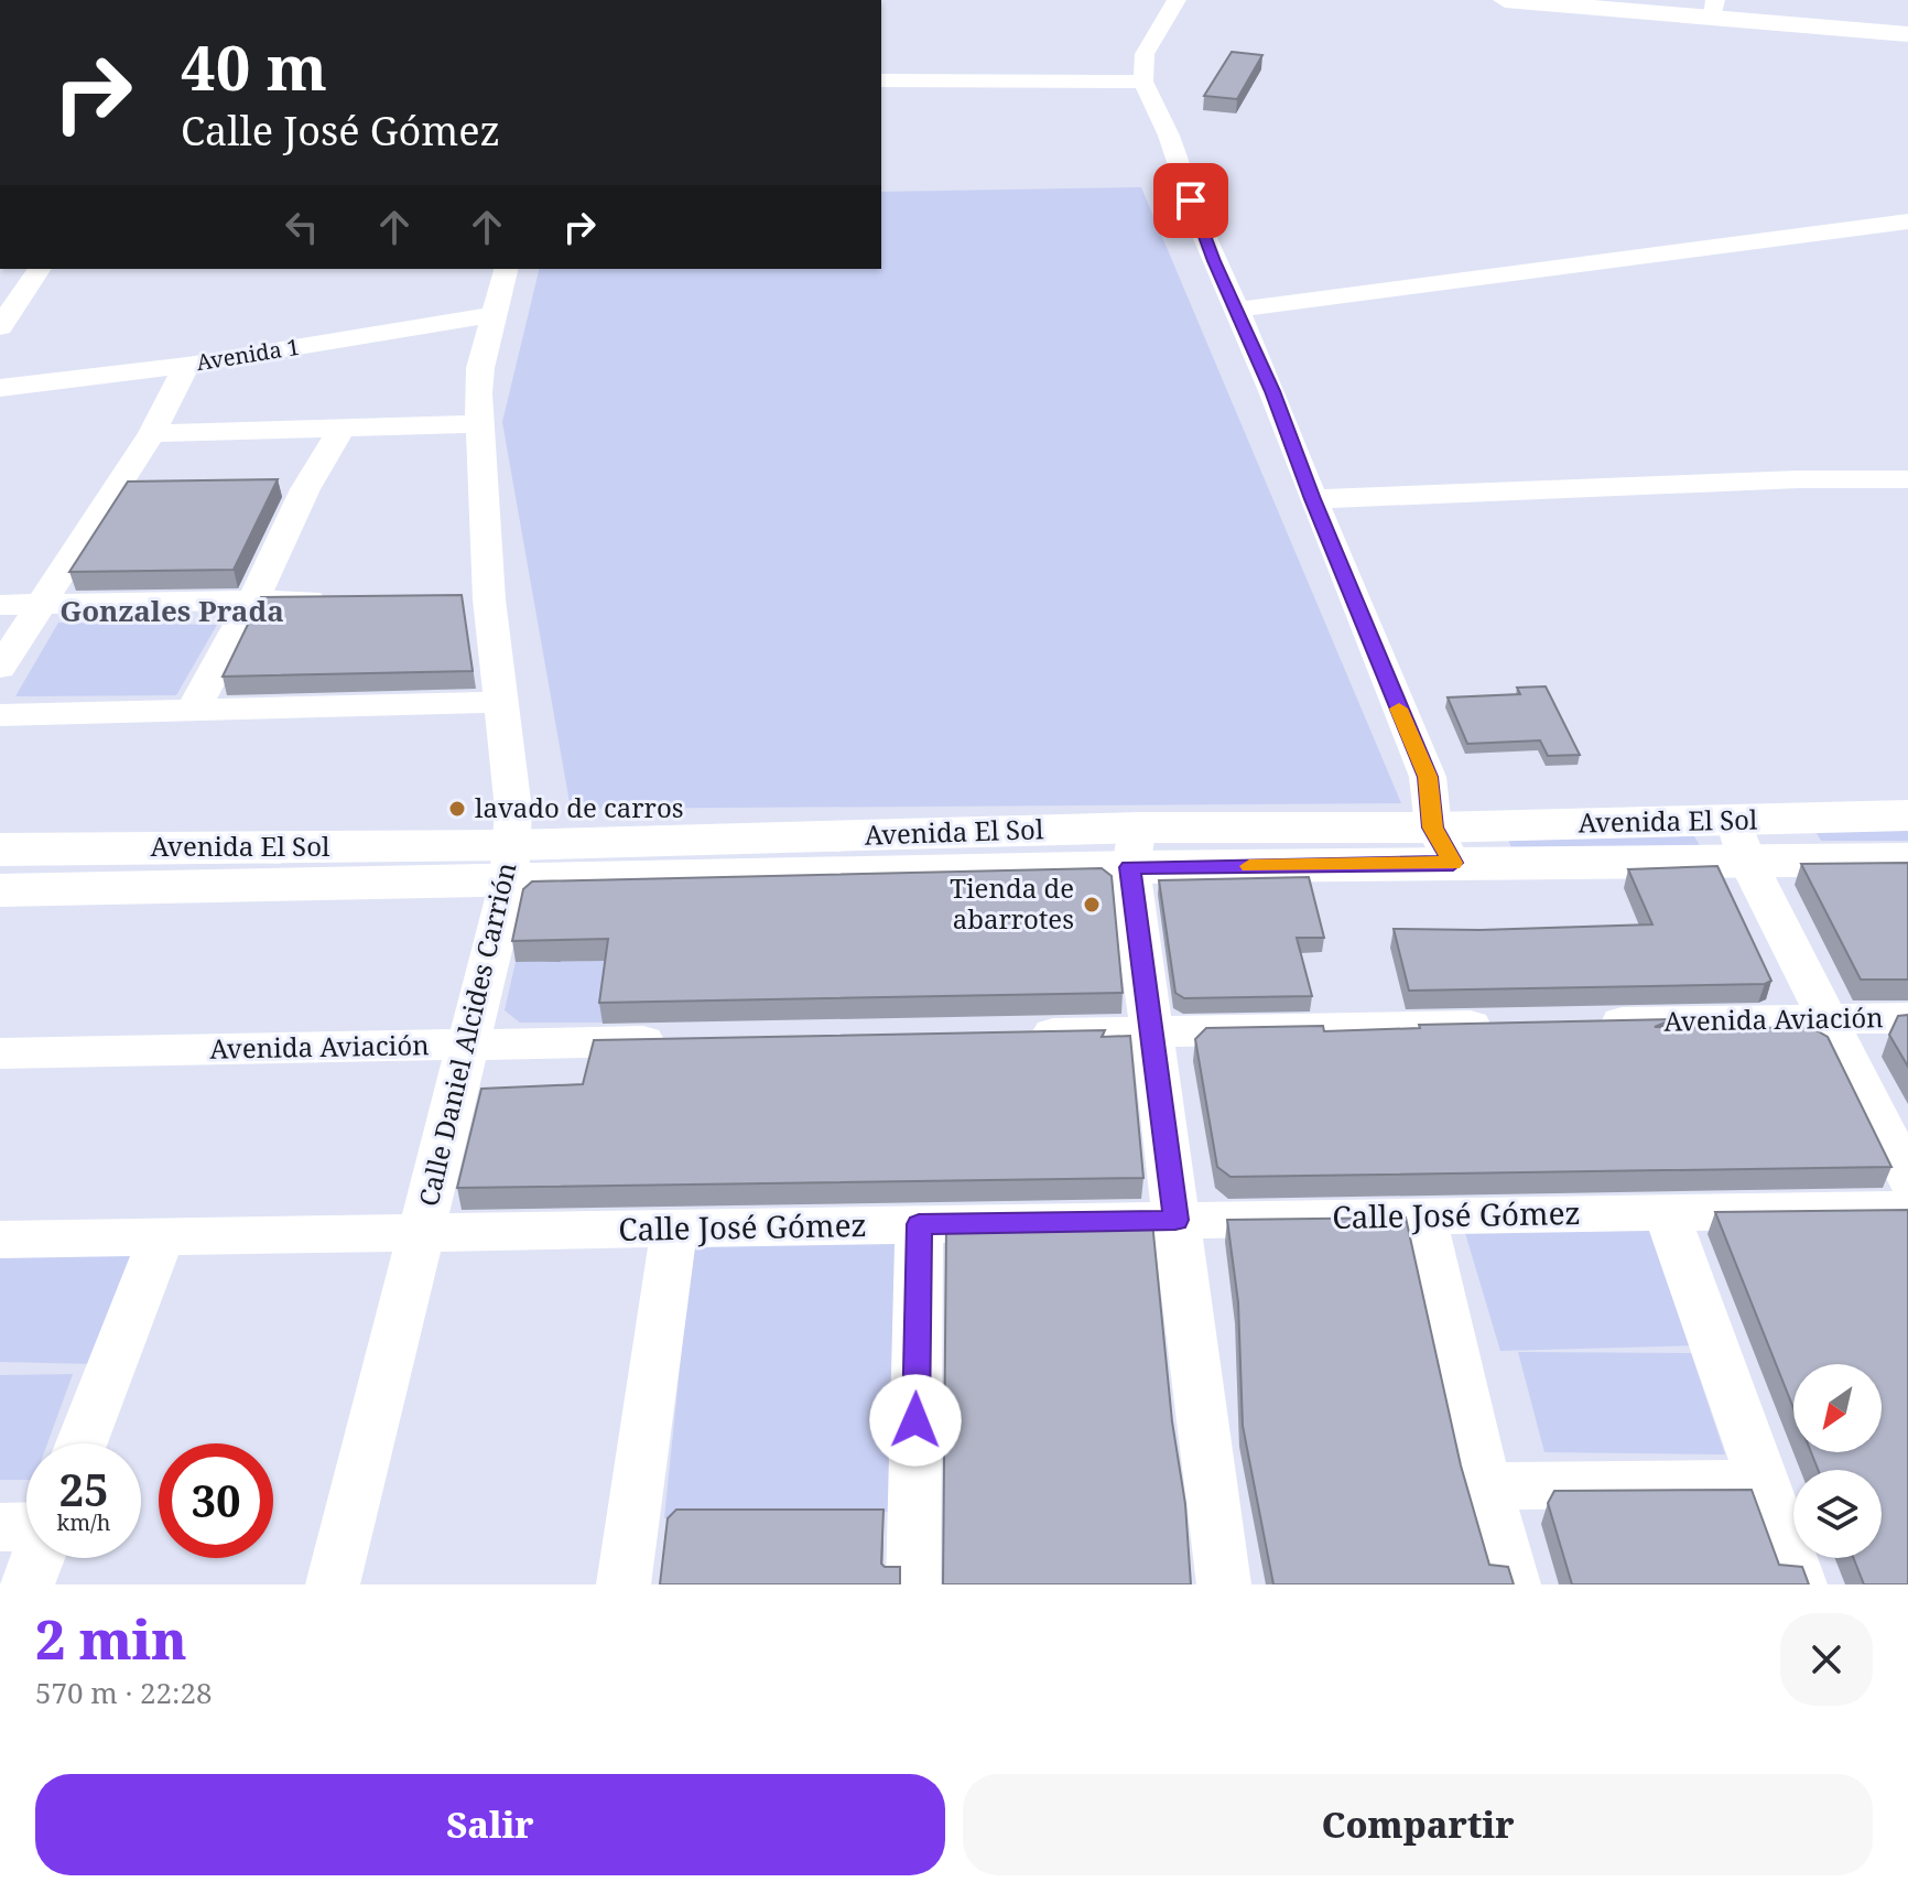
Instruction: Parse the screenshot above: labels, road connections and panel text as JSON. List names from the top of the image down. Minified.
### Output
{"streets":{"main road":["Avenida El Sol"],"street":["Avenida 1","Avenida Aviación","Calle Daniel Alcides Carrión","Calle José Gómez"]},"crossings":[["Avenida 1","Calle Daniel Alcides Carrión"],["Avenida El Sol","Calle Daniel Alcides Carrión"],["Avenida Aviación","Calle Daniel Alcides Carrión"],["Calle Daniel Alcides Carrión","Calle José Gómez"]],"districts":["Gonzales Prada"],"places":["lavado de carros","Tienda de abarrotes"],"north":"bottom left","page":{"turn":["40 m","Calle José Gómez"],"speed":"25 km/h","limit":"30","heading":["2 min","570 m · 22:28"],"buttons":["Salir","Compartir"]}}
